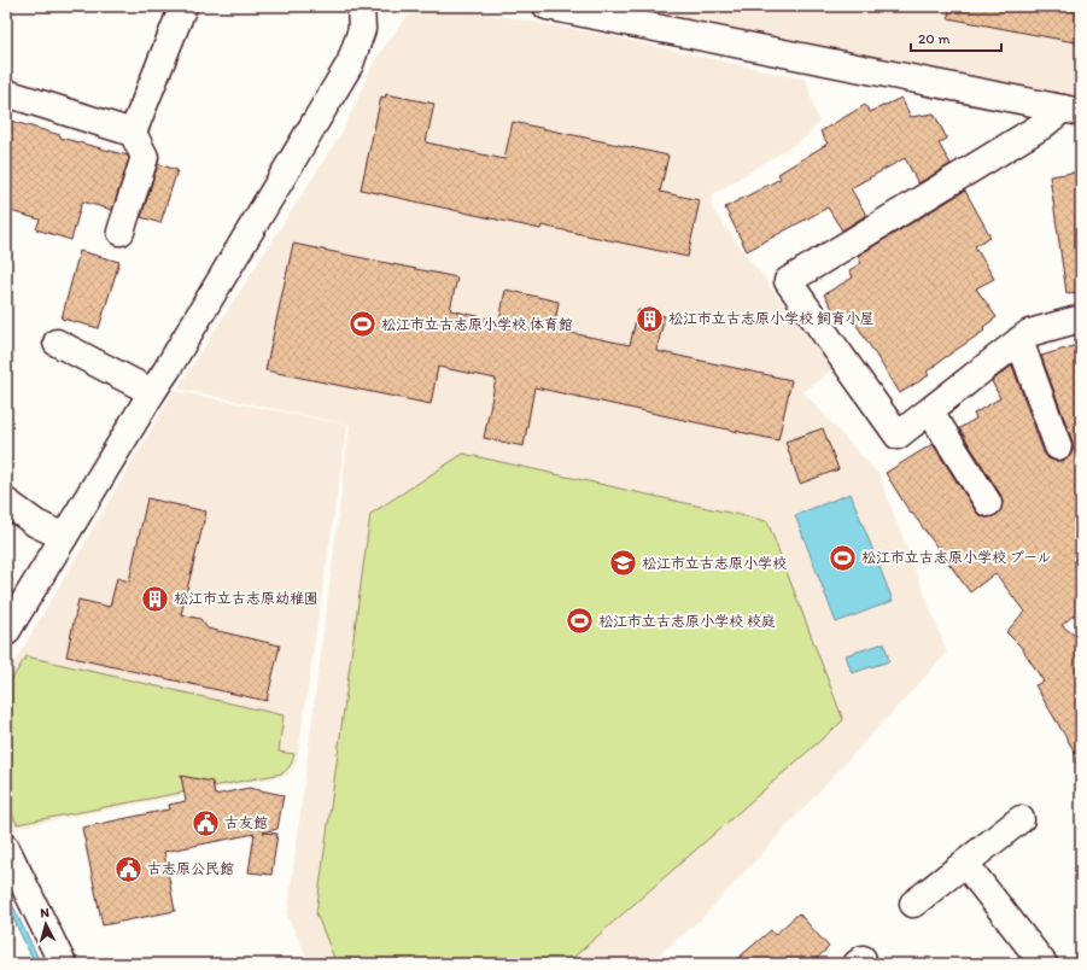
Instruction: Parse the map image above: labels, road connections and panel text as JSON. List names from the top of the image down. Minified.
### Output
{"places":{"building":["松江市立古志原小学校 飼育小屋","松江市立古志原幼稚園"],"sports":["松江市立古志原小学校 体育館","松江市立古志原小学校 プール","松江市立古志原小学校 校庭"],"school or university":["松江市立古志原小学校"],"public building":["古友館","古志原公民館"]},"scale_bar":"20 m","north":"top"}
